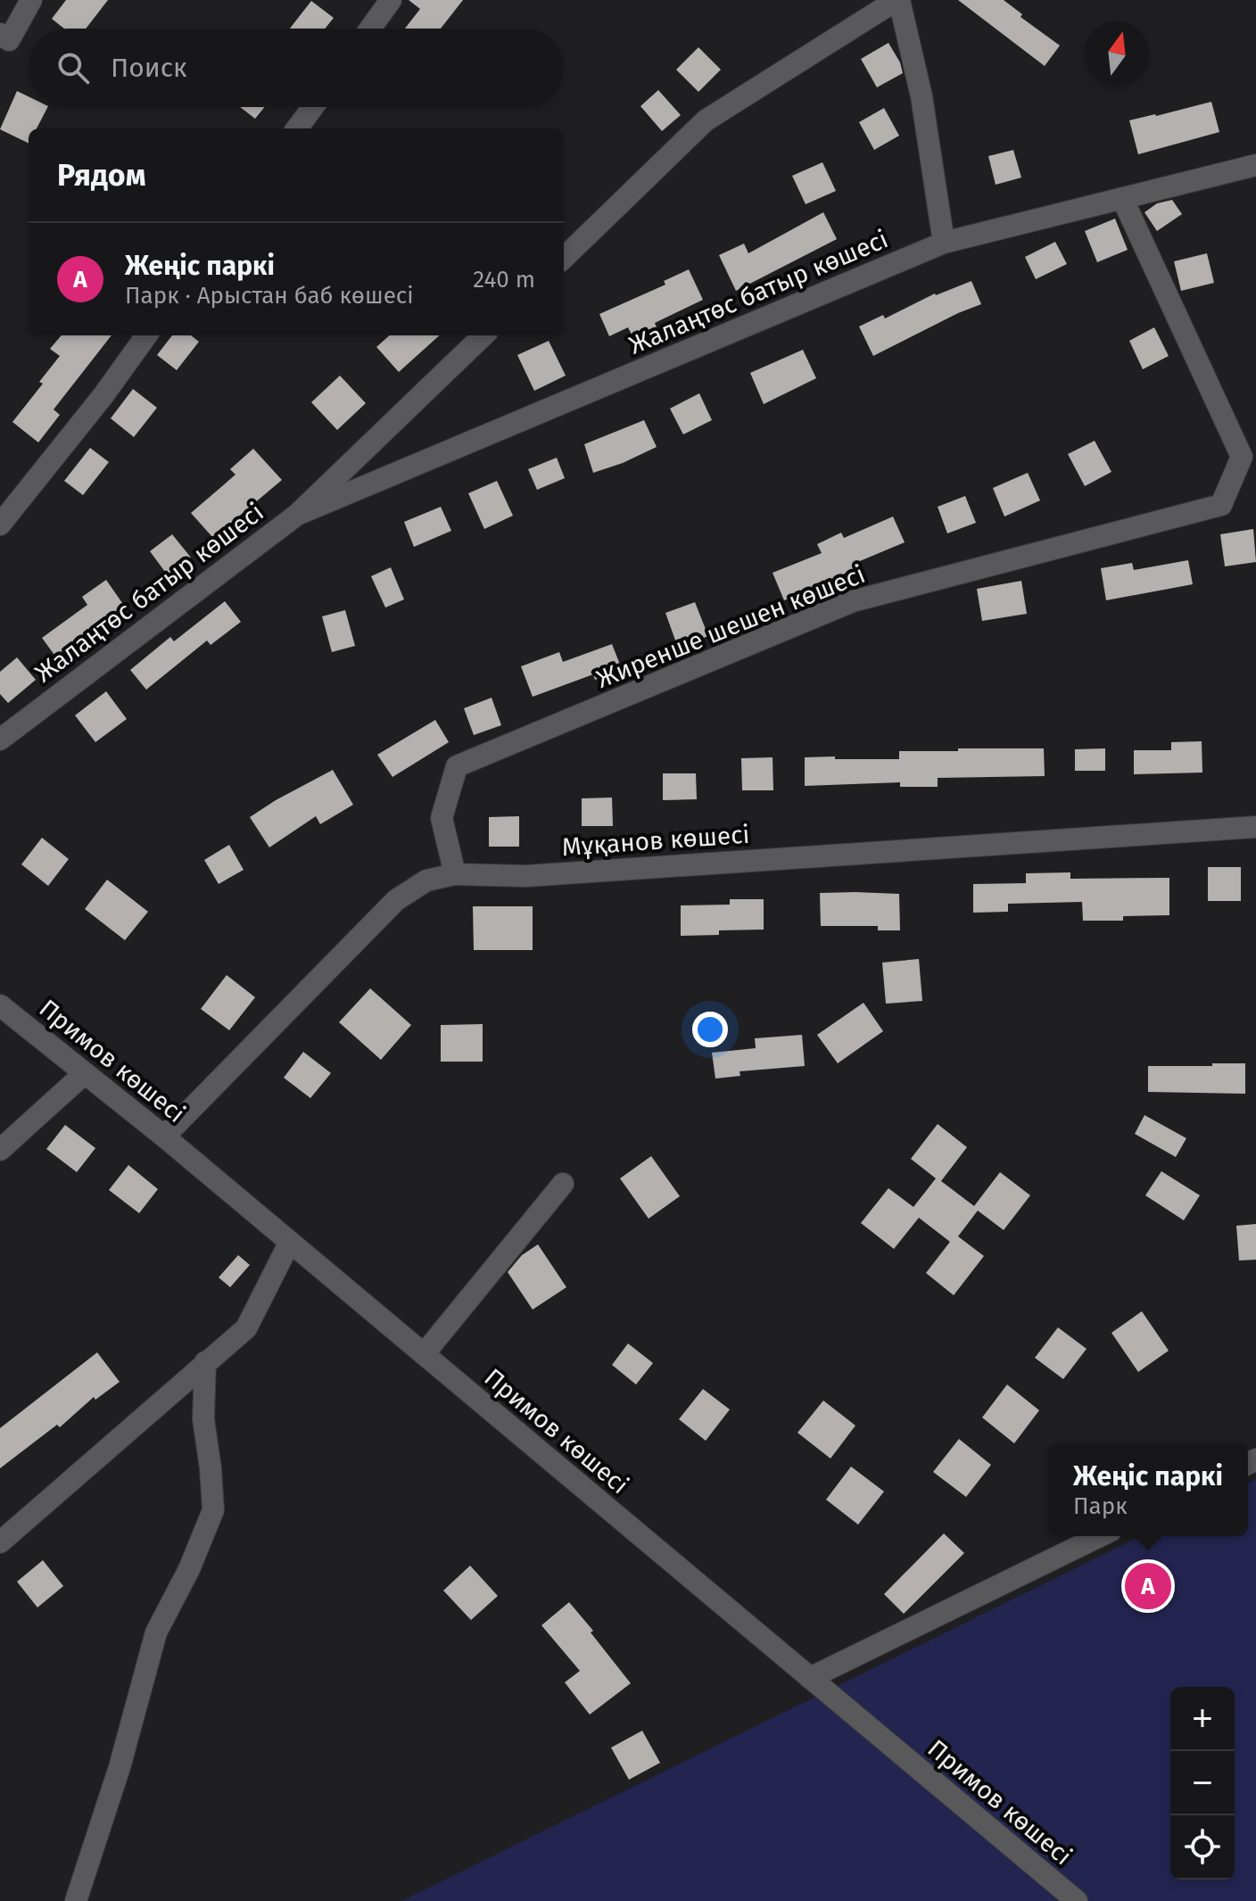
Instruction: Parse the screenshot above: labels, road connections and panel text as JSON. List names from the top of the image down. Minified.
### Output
{"streets":{"street":["Жалаңтөс батыр көшесі","Жиренше шешен көшесі","Мұқанов көшесі","Примов көшесі"]},"crossings":[["Жалаңтөс батыр көшесі","Жиренше шешен көшесі"],["Жиренше шешен көшесі","Мұқанов көшесі"],["Мұқанов көшесі","Примов көшесі"]],"north":"top","page":{"search":"Поиск","heading":"Рядом","list":[{"mark":"A","name":"Жеңіс паркі","note":"Парк · Арыстан баб көшесі","value":"240 m"}],"popup":["Жеңіс паркі","Парк"],"pins":"A","map_buttons":["+","−"]}}
